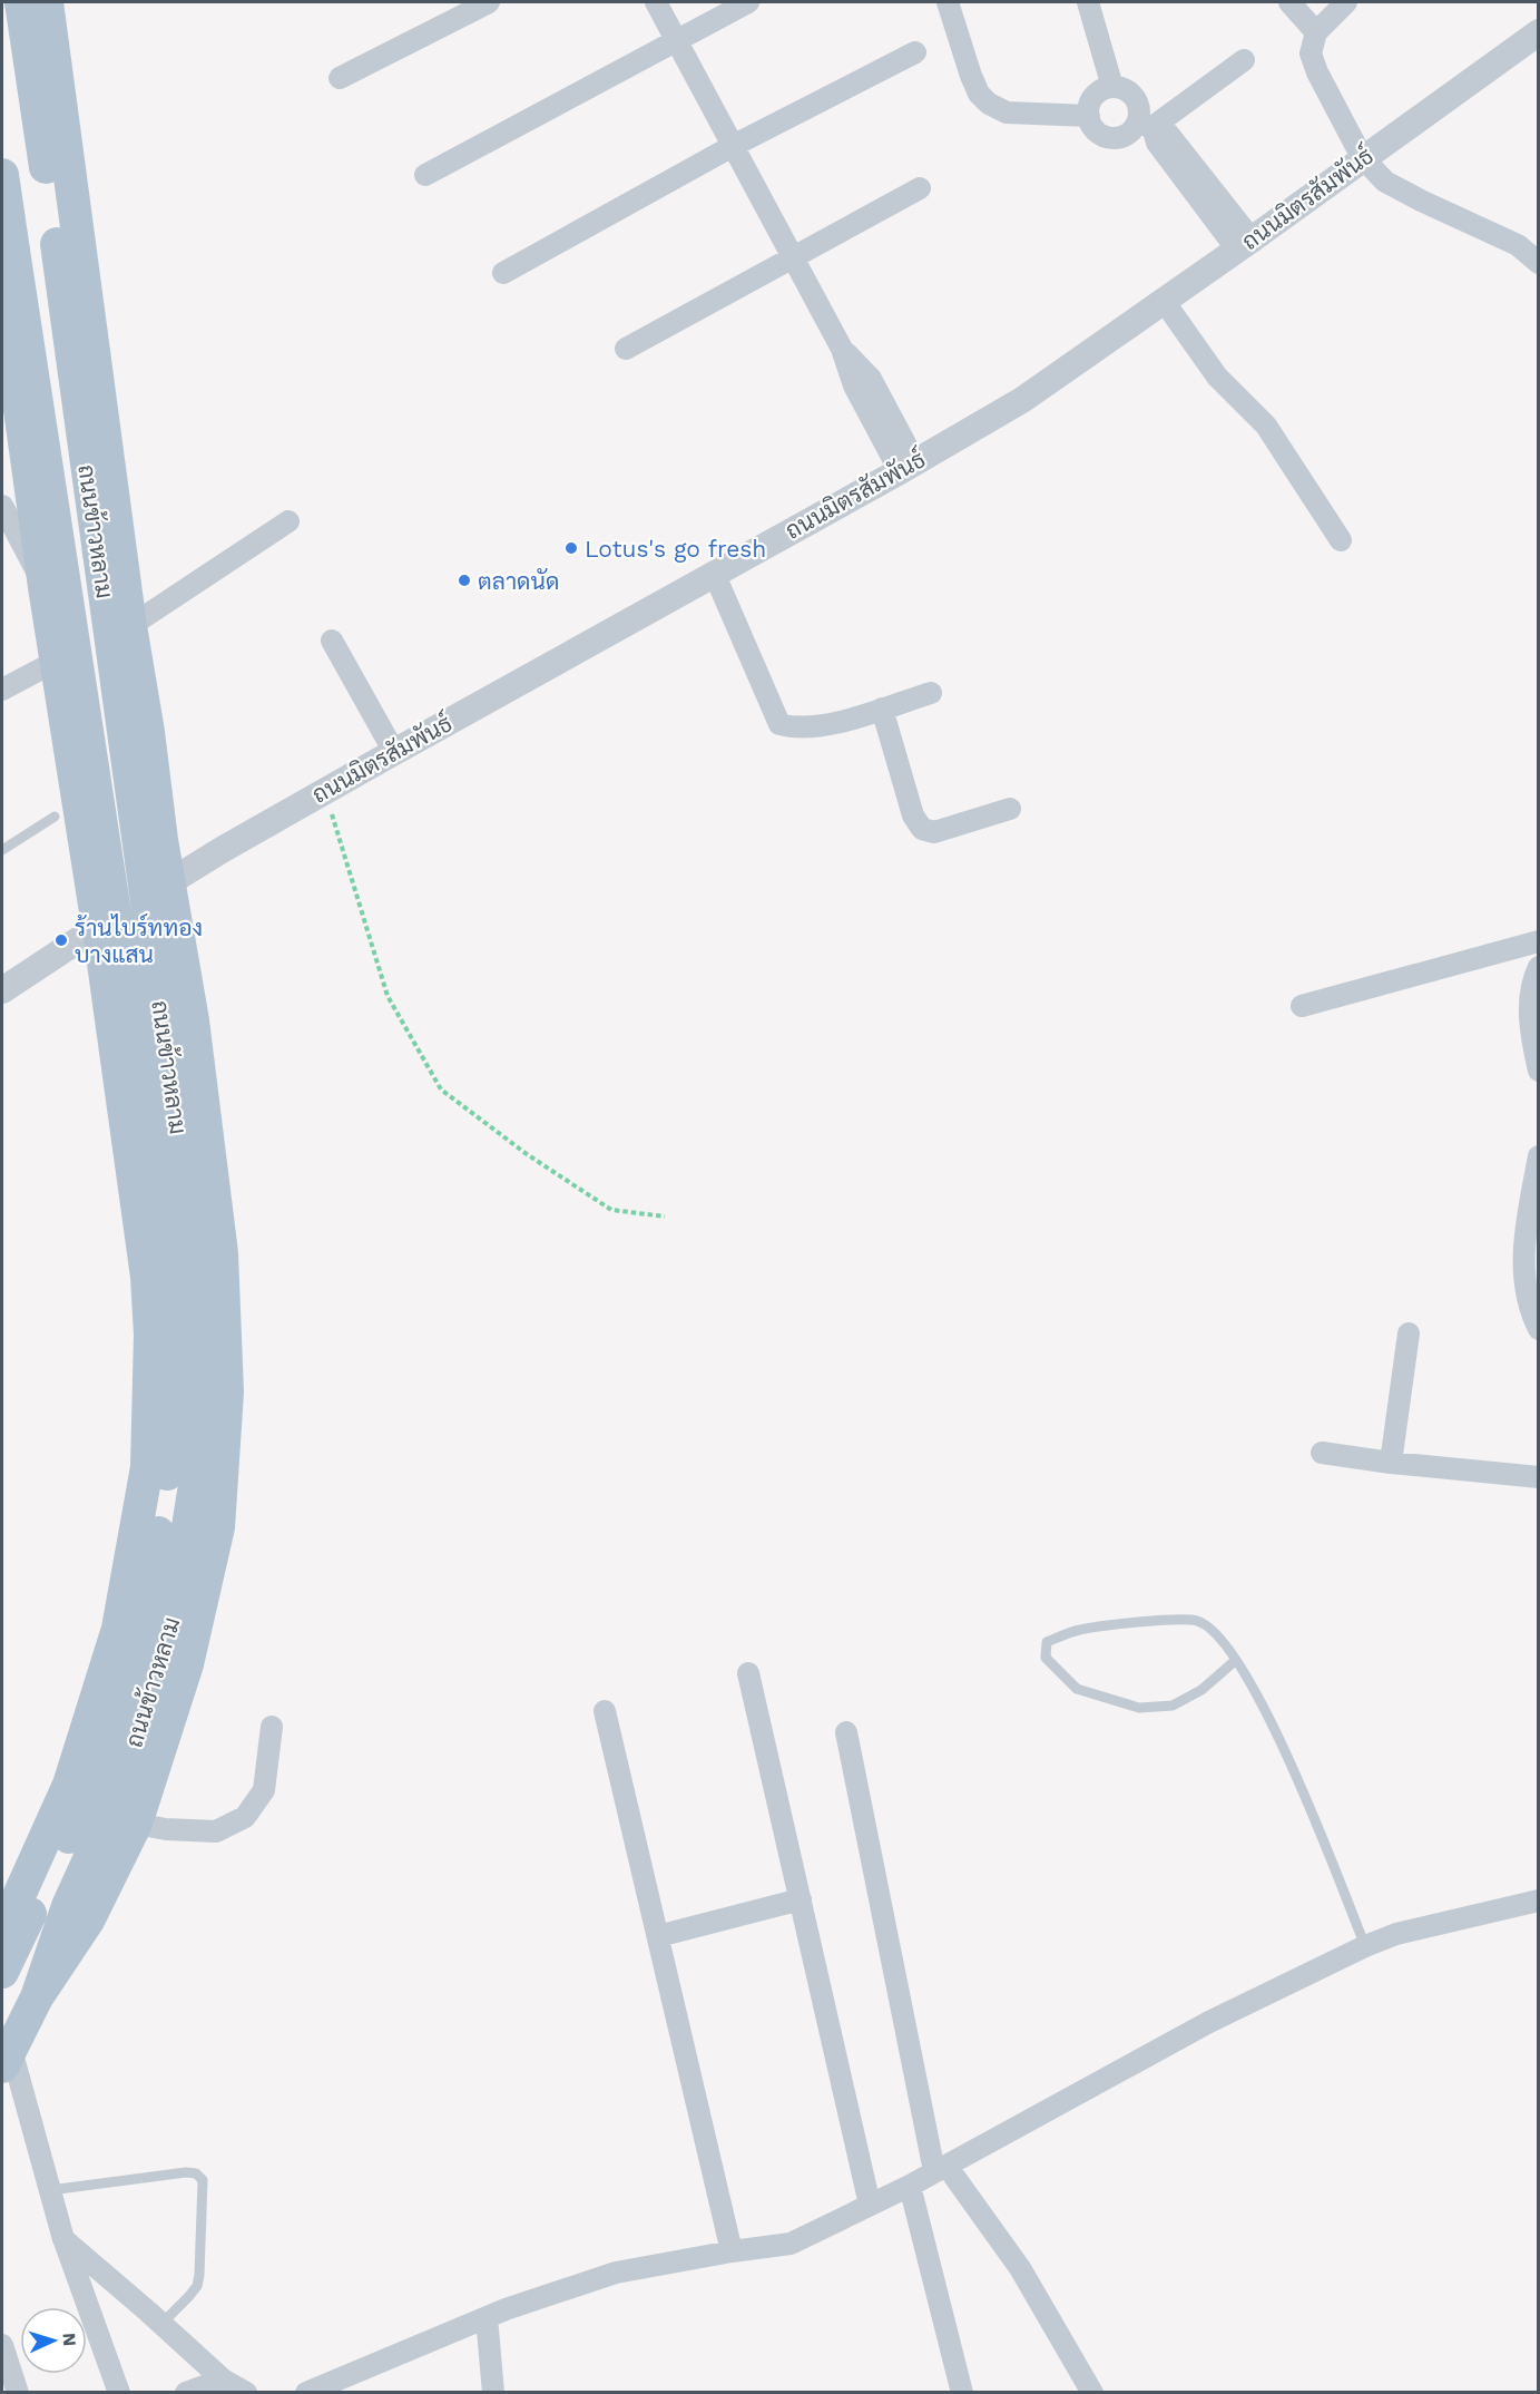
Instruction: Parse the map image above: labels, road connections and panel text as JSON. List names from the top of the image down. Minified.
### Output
{"streets":{"main road":["ถนนข้าวหลาม"],"street":["ถนนมิตรสัมพันธ์"]},"places":["Lotus's go fresh","ตลาดนัด","ร้านไบร์ททอง บางแสน"],"north":"right"}
